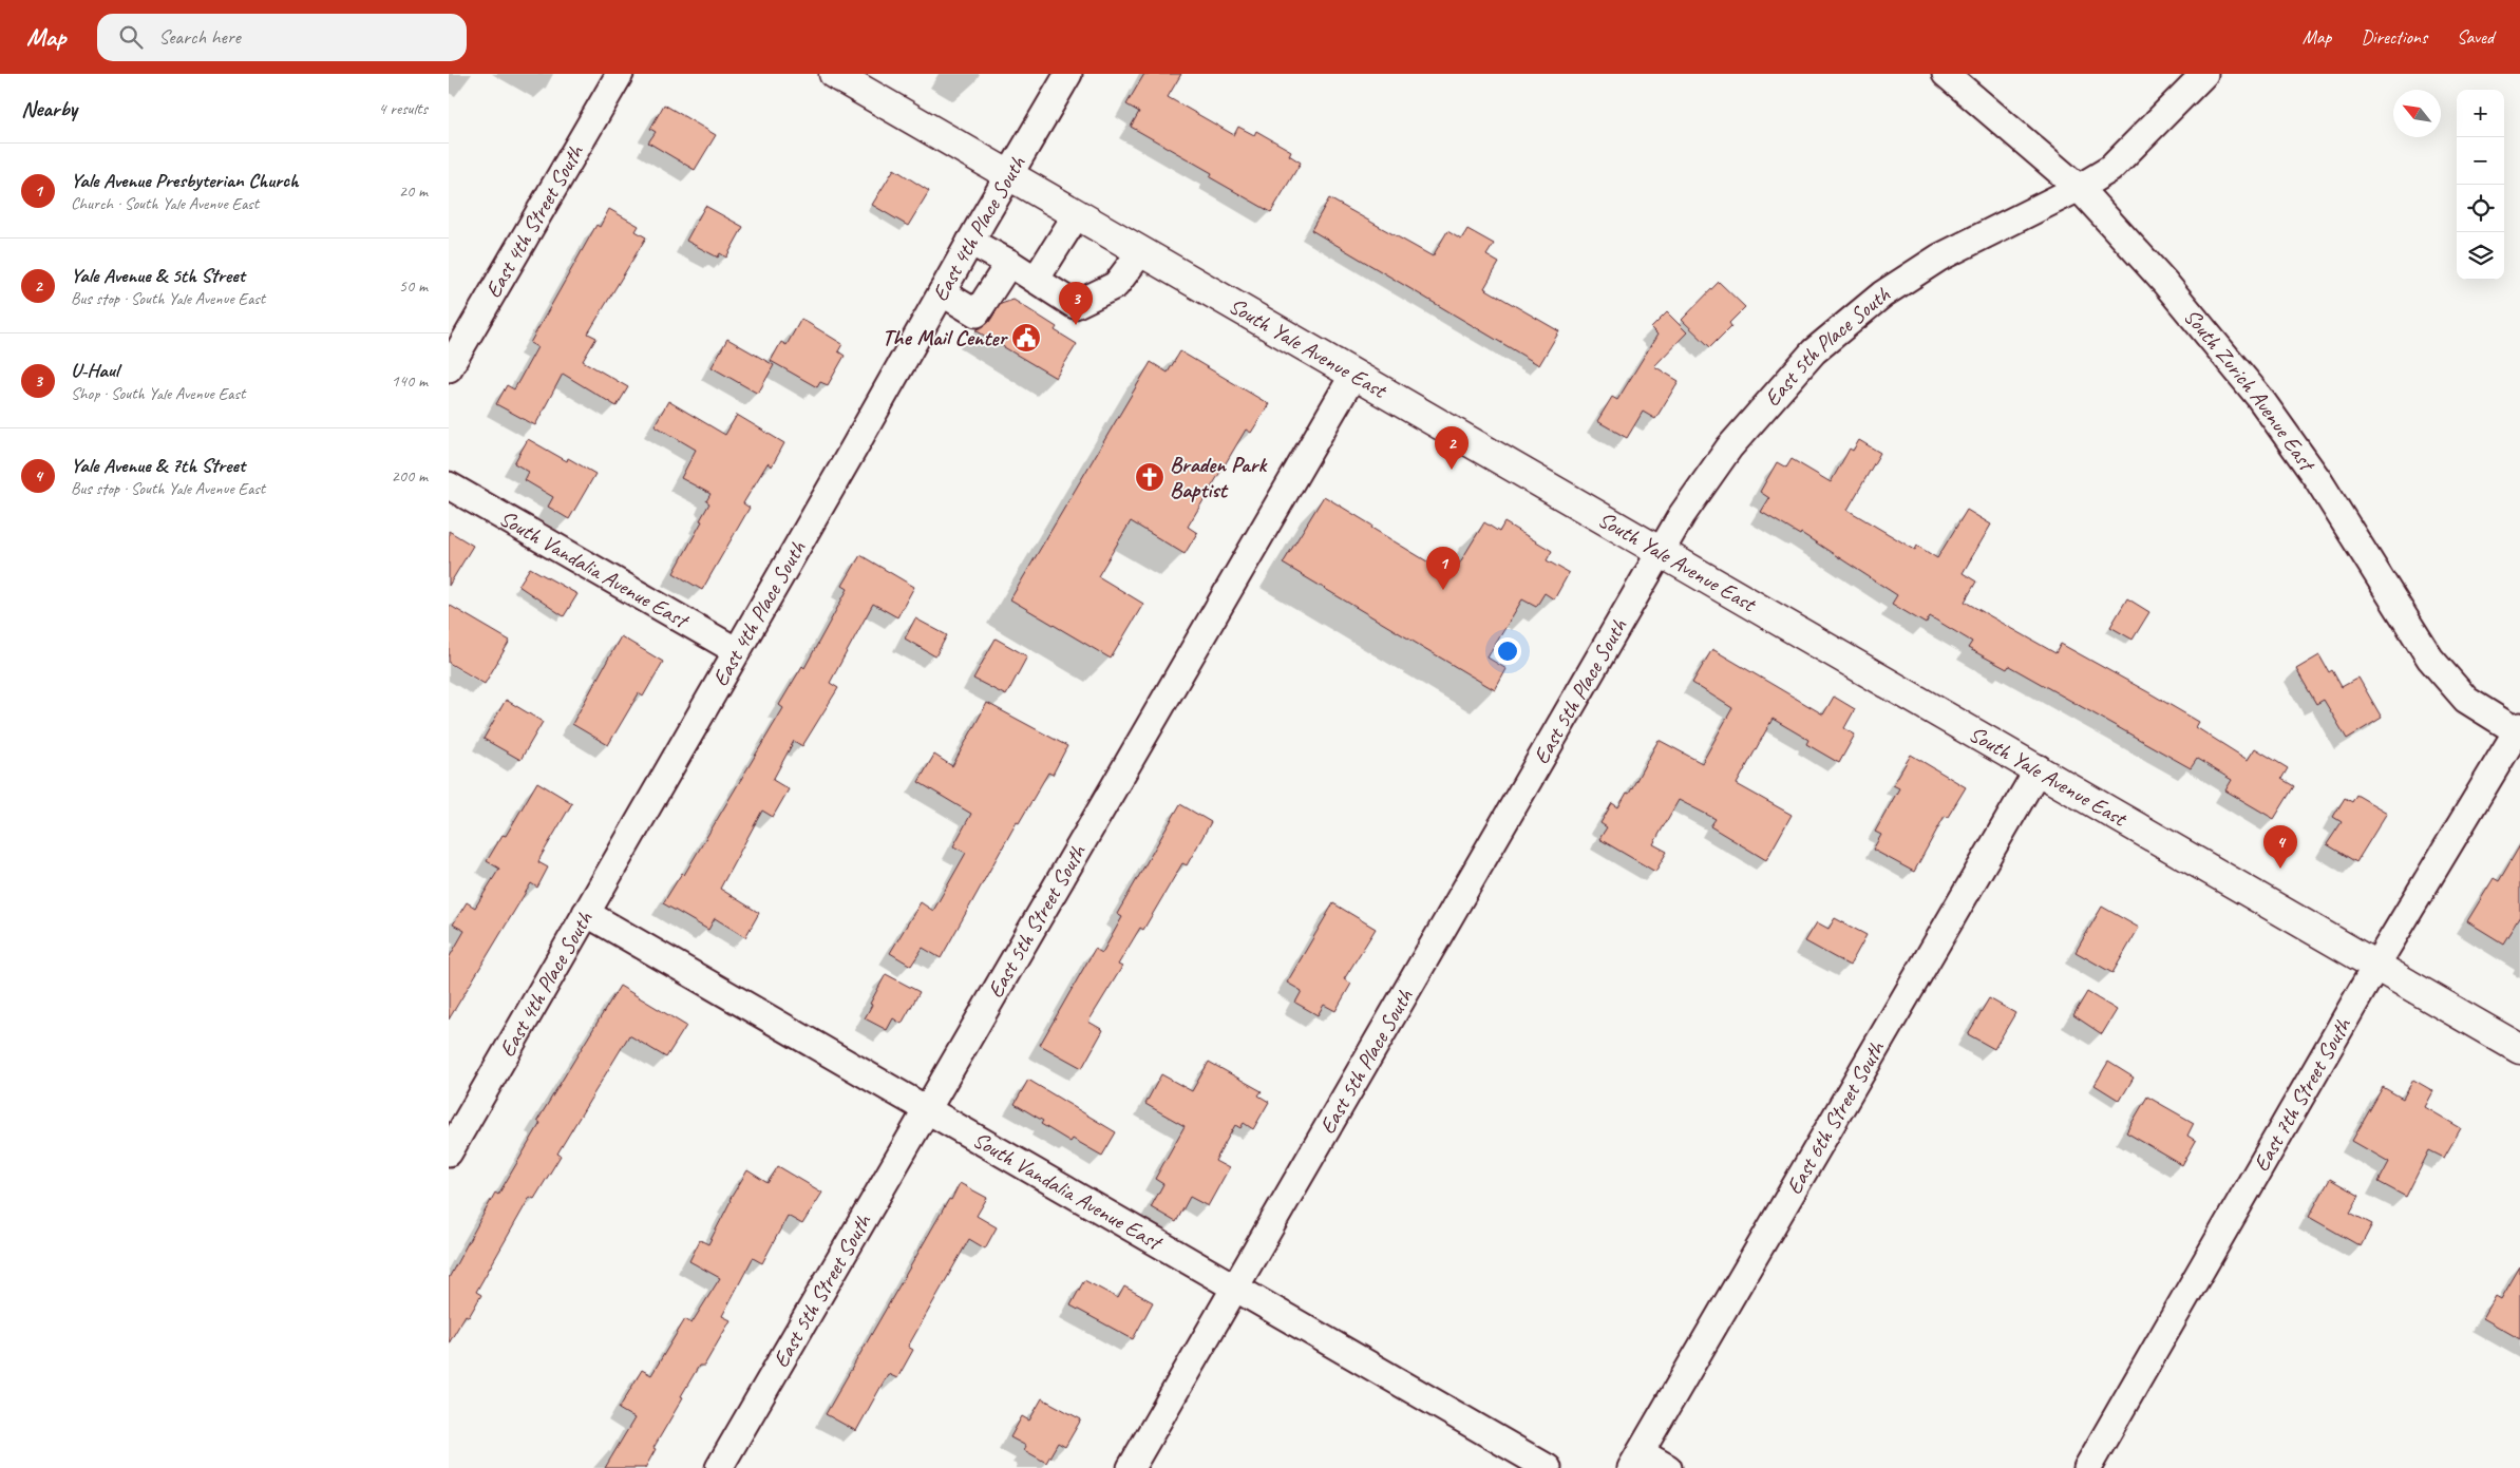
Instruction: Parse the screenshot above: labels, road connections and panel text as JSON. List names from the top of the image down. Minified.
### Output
{"streets":{"main road":["South Yale Avenue East"],"street":["East 4th Street South","East 4th Place South","East 5th Place South","South Zurich Avenue East","South Vandalia Avenue East","East 5th Street South","East 7th Street South","East 6th Street South"]},"crossings":[["East 4th Place South","South Yale Avenue East"],["East 4th Place South","South Vandalia Avenue East"],["South Yale Avenue East","East 5th Place South"],["South Yale Avenue East","East 5th Street South"],["South Yale Avenue East","East 7th Street South"],["South Yale Avenue East","East 6th Street South"],["East 5th Place South","South Zurich Avenue East"],["East 5th Place South","South Vandalia Avenue East"],["South Zurich Avenue East","East 7th Street South"],["South Vandalia Avenue East","East 5th Street South"]],"places":{"public building":["The Mail Center"],"church":["Braden Park Baptist"]},"north":"top left","page":{"header":"Map","search":"Search here","nav":["Map","Directions","Saved"],"heading":["Nearby","4 results"],"map_buttons":["+","−"],"list":[{"mark":"1","name":"Yale Avenue Presbyterian Church","note":"Church · South Yale Avenue East","value":"20 m"},{"mark":"2","name":"Yale Avenue & 5th Street","note":"Bus stop · South Yale Avenue East","value":"50 m"},{"mark":"3","name":"U-Haul","note":"Shop · South Yale Avenue East","value":"140 m"},{"mark":"4","name":"Yale Avenue & 7th Street","note":"Bus stop · South Yale Avenue East","value":"200 m"}],"pins":["3","2","1","4"]}}
